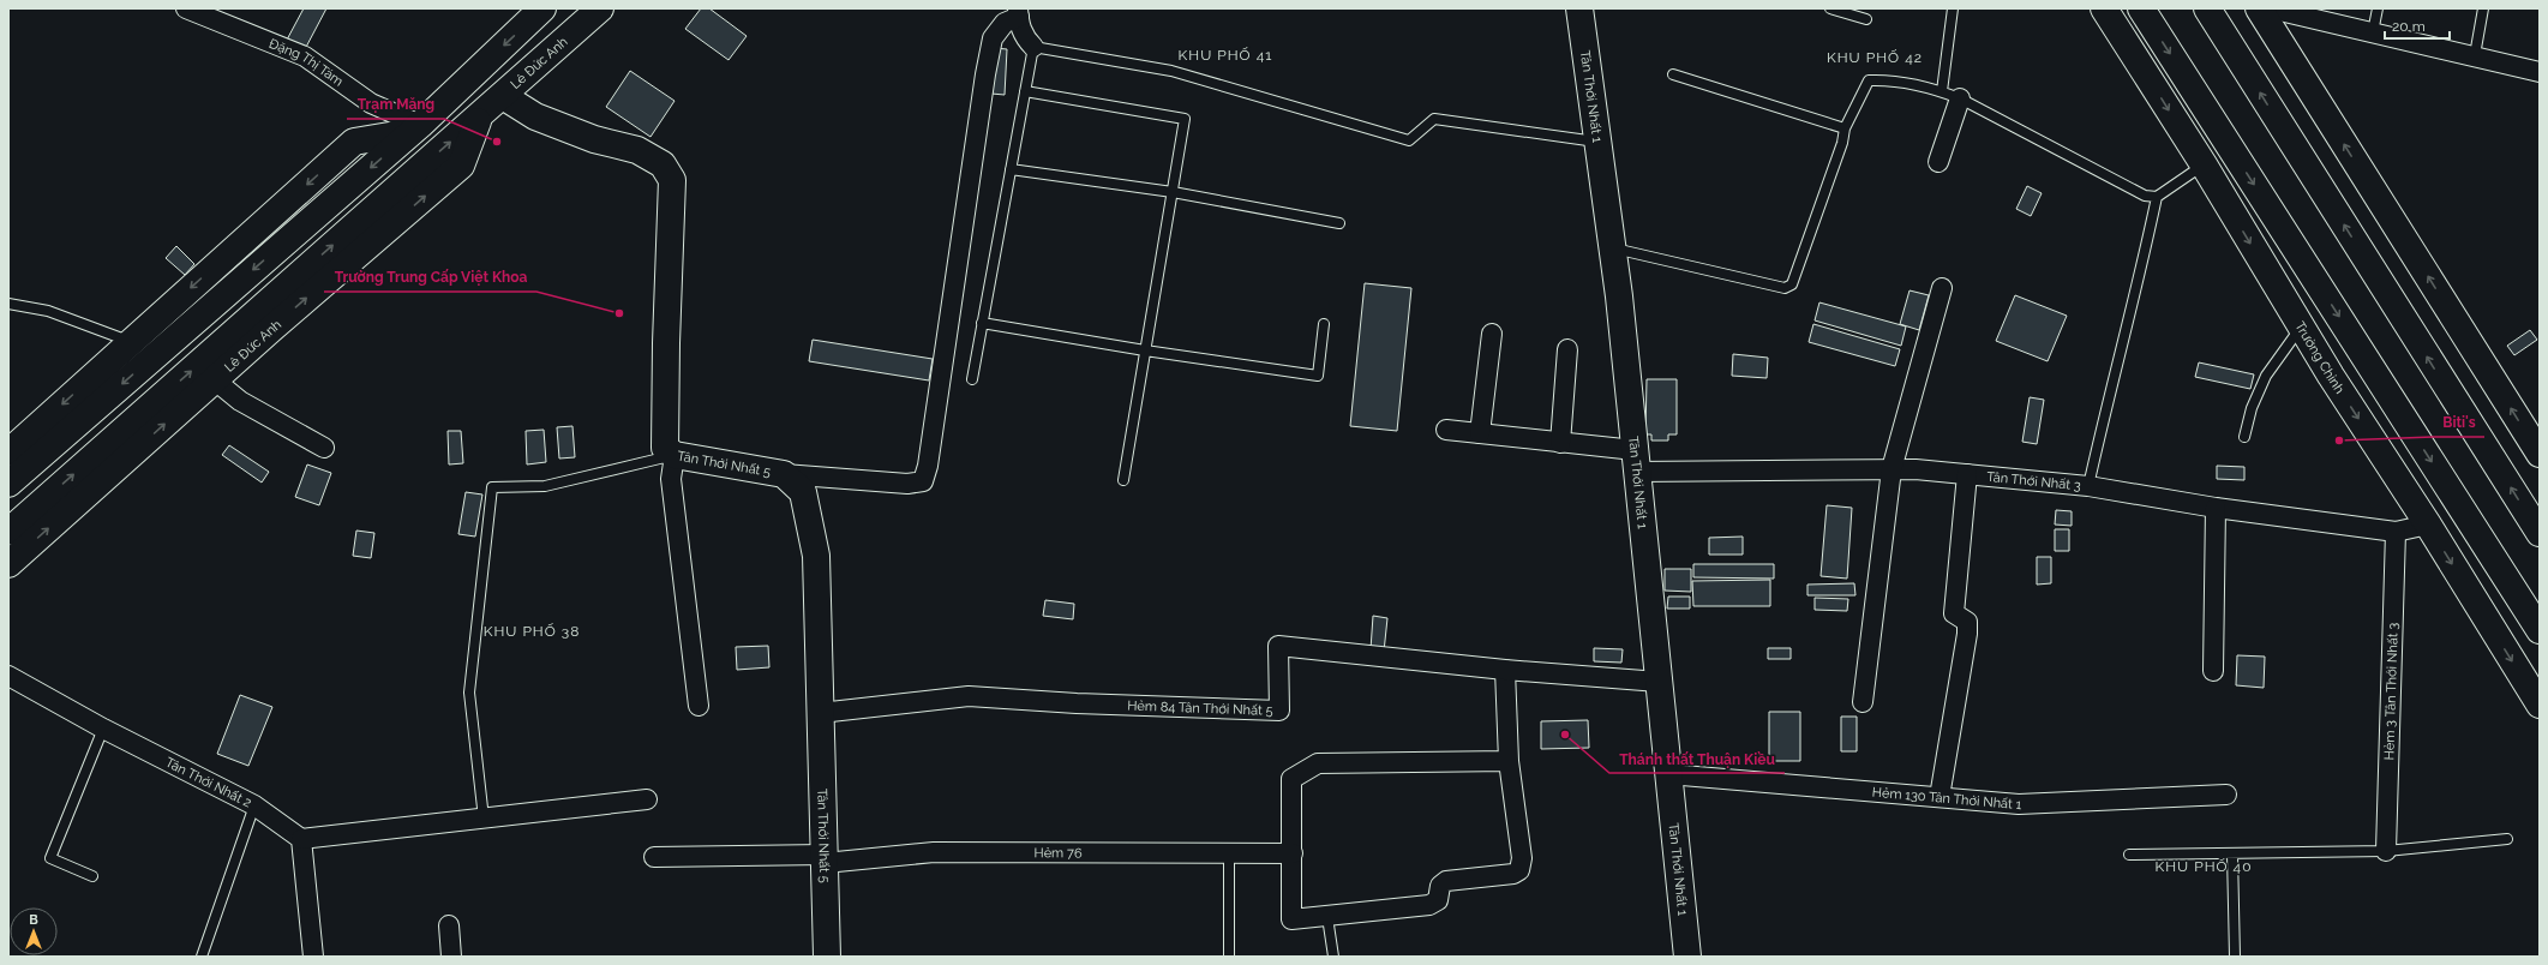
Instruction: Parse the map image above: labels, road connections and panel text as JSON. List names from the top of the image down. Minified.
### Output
{"streets":{"main road":["Lê Đức Anh","Tân Thới Nhất 1","Trường Chinh","Tân Thới Nhất 5"],"street":["Đặng Thị Tám","Tân Thới Nhất 3","Hẻm 3 Tân Thới Nhất 3","Hẻm 84 Tân Thới Nhất 5","Tân Thới Nhất 2","Hẻm 130 Tân Thới Nhất 1","Hẻm 76"]},"crossings":[["Lê Đức Anh","Tân Thới Nhất 5"],["Tân Thới Nhất 1","Tân Thới Nhất 3"],["Tân Thới Nhất 1","Hẻm 84 Tân Thới Nhất 5"],["Tân Thới Nhất 1","Hẻm 130 Tân Thới Nhất 1"],["Trường Chinh","Tân Thới Nhất 3"],["Tân Thới Nhất 5","Hẻm 84 Tân Thới Nhất 5"],["Tân Thới Nhất 5","Hẻm 76"],["Tân Thới Nhất 3","Hẻm 3 Tân Thới Nhất 3"]],"districts":["KHU PHỐ 41","KHU PHỐ 42","KHU PHỐ 38","KHU PHỐ 40"],"places":["Trạm Măng","Trường Trung Cấp Việt Khoa","Biti's","Thánh thất Thuận Kiều"],"scale_bar":"20 m","north":"top"}
